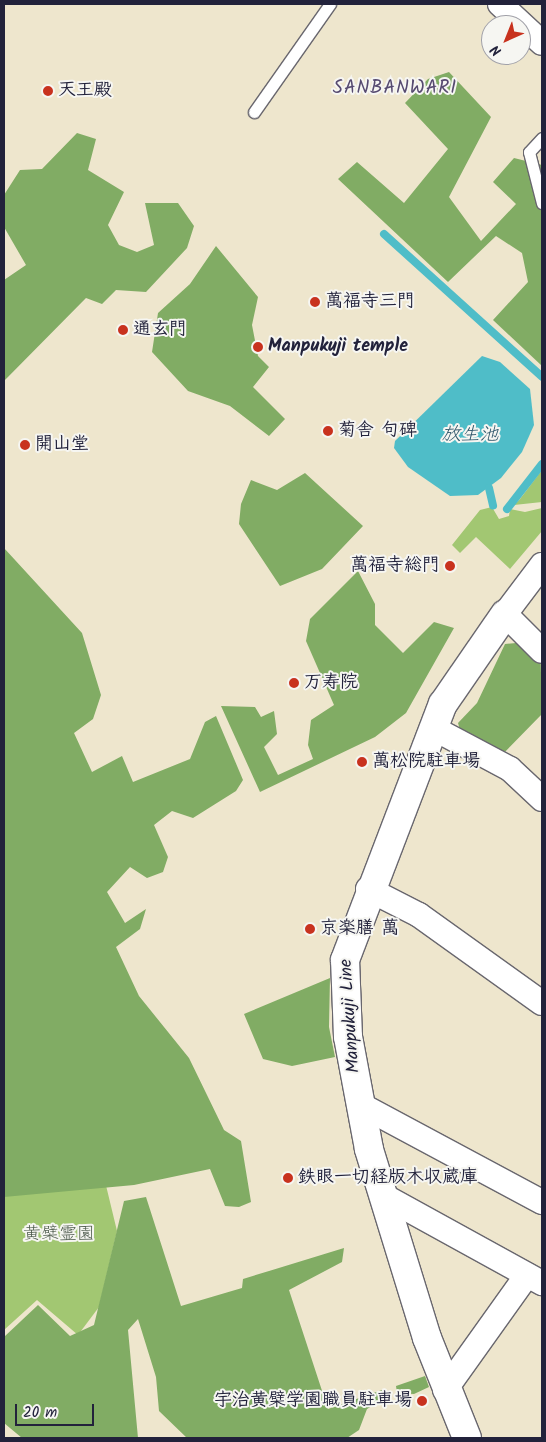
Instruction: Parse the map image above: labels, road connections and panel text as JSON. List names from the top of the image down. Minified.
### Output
{"streets":{"main road":["Manpukuji Line"]},"districts":["SANBANWARI"],"water":["放生池"],"parks":["黄檗霊園"],"places":["天王殿","萬福寺三門","通玄門","Manpukuji temple","菊舎 句碑","開山堂","萬福寺総門","万寿院","萬松院駐車場","京楽膳 萬","鉄眼一切経版木収蔵庫","宇治黄檗学園職員駐車場"],"scale_bar":"20 m","north":"bottom left"}
